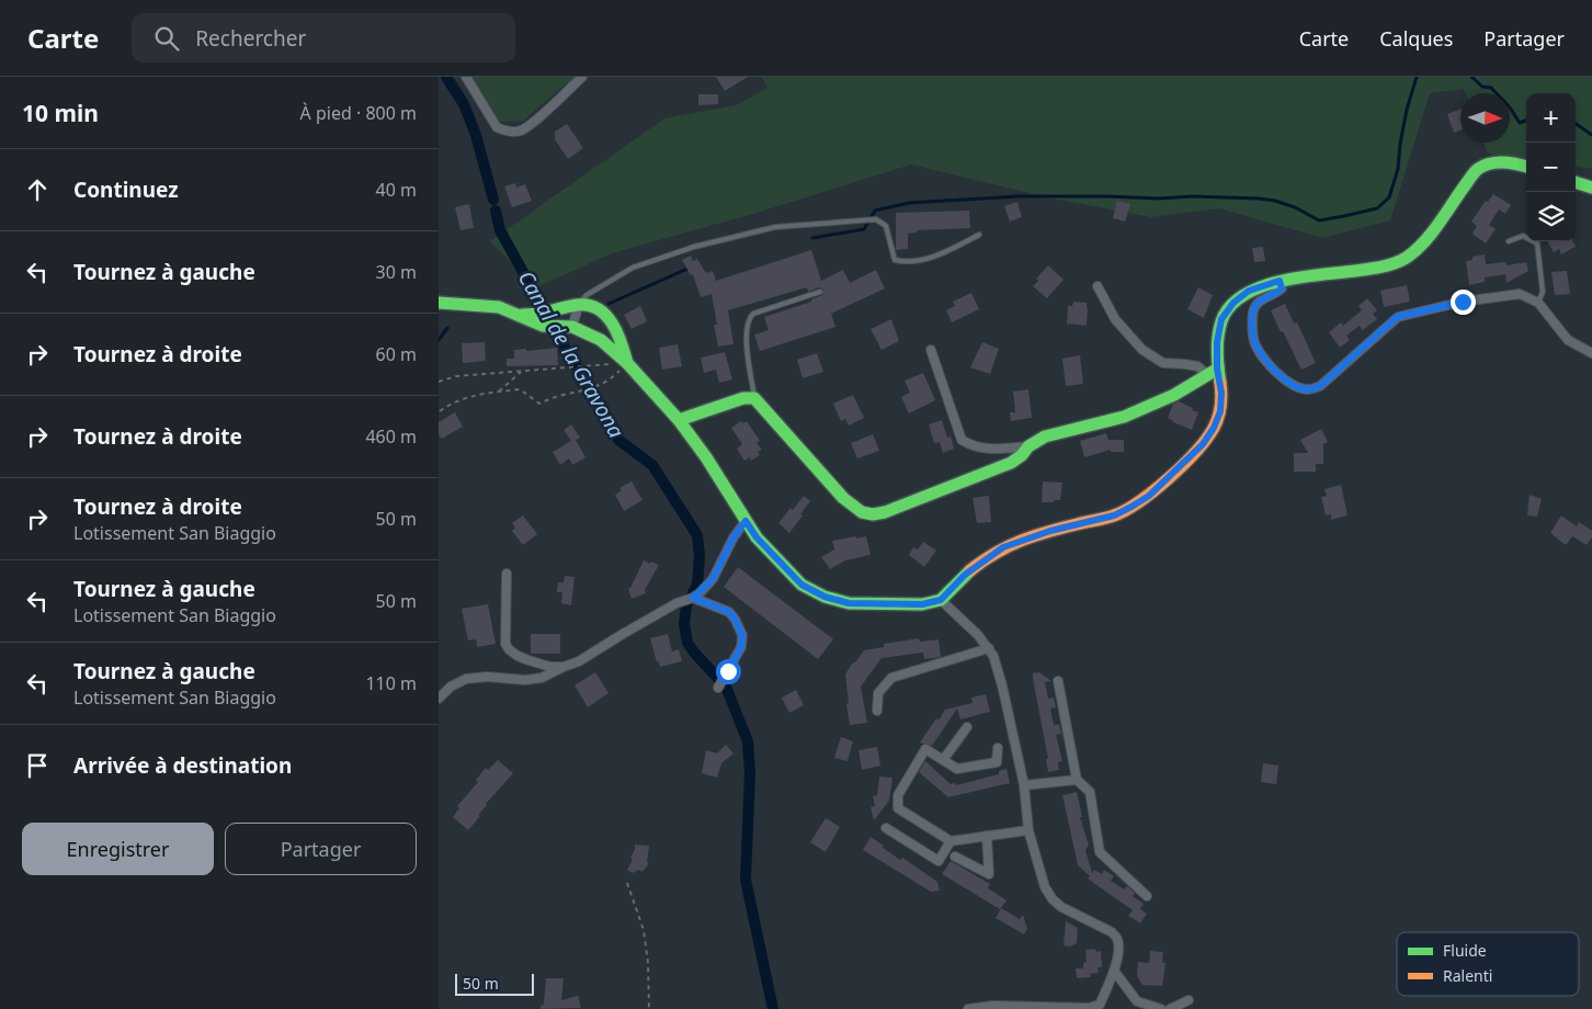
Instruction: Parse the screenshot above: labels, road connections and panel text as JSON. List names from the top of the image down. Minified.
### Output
{"water":["Canal de la Gravona"],"legend":["Fluide","Ralenti"],"scale_bar":"50 m","north":"right","page":{"header":"Carte","search":"Rechercher","nav":["Carte","Calques","Partager"],"heading":["10 min","À pied · 800 m"],"map_buttons":["+","−"],"list":[["Continuez","40 m"],["Tournez à gauche","30 m"],["Tournez à droite","60 m"],["Tournez à droite","460 m"],["Tournez à droite","Lotissement San Biaggio","50 m"],["Tournez à gauche","Lotissement San Biaggio","50 m"],["Tournez à gauche","Lotissement San Biaggio","110 m"],"Arrivée à destination"],"buttons":["Enregistrer","Partager"],"scale":"50 m"}}
